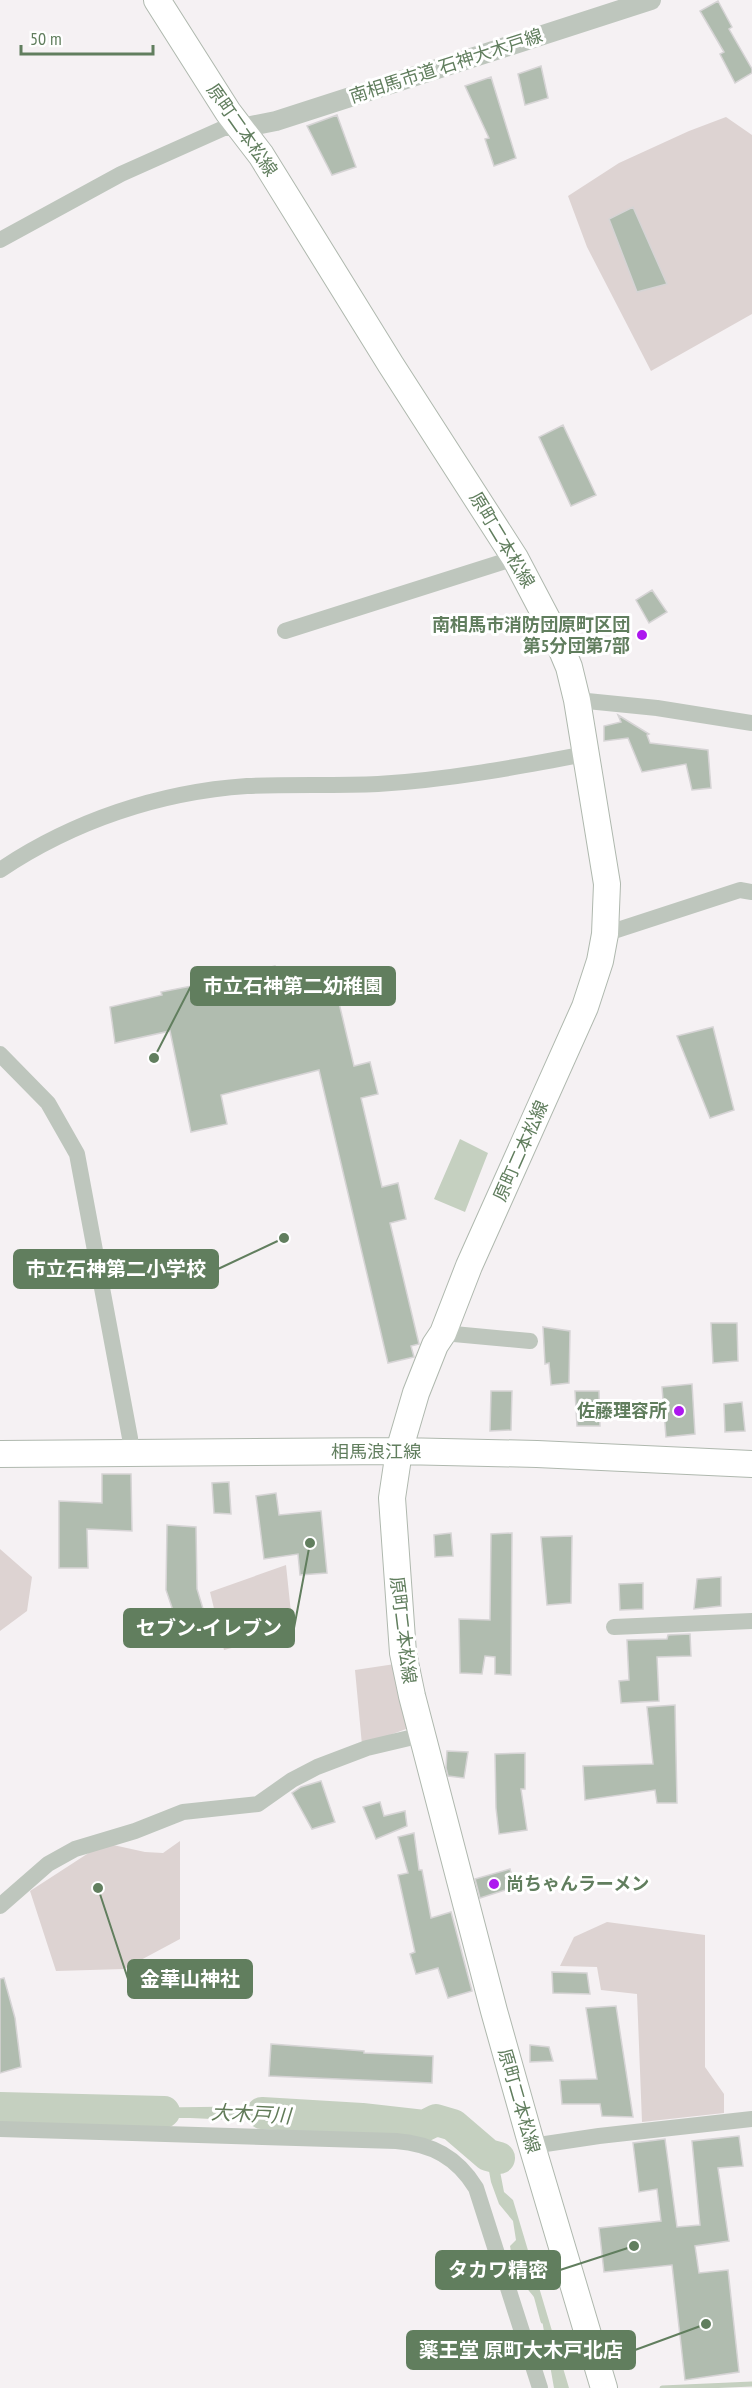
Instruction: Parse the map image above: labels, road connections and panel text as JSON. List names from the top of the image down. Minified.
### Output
{"streets":{"main road":["原町二本松線","相馬浪江線"],"street":["南相馬市道 石神大木戸線"]},"crossings":[["南相馬市道 石神大木戸線","原町二本松線"],["原町二本松線","相馬浪江線"]],"water":["大木戸川"],"places":["南相馬市消防団原町区団 第5分団第7部","市立石神第二幼稚園","市立石神第二小学校","佐藤理容所","セブン-イレブン","尚ちゃんラーメン","金華山神社","タカワ精密","薬王堂 原町大木戸北店"],"scale_bar":"50 m"}
